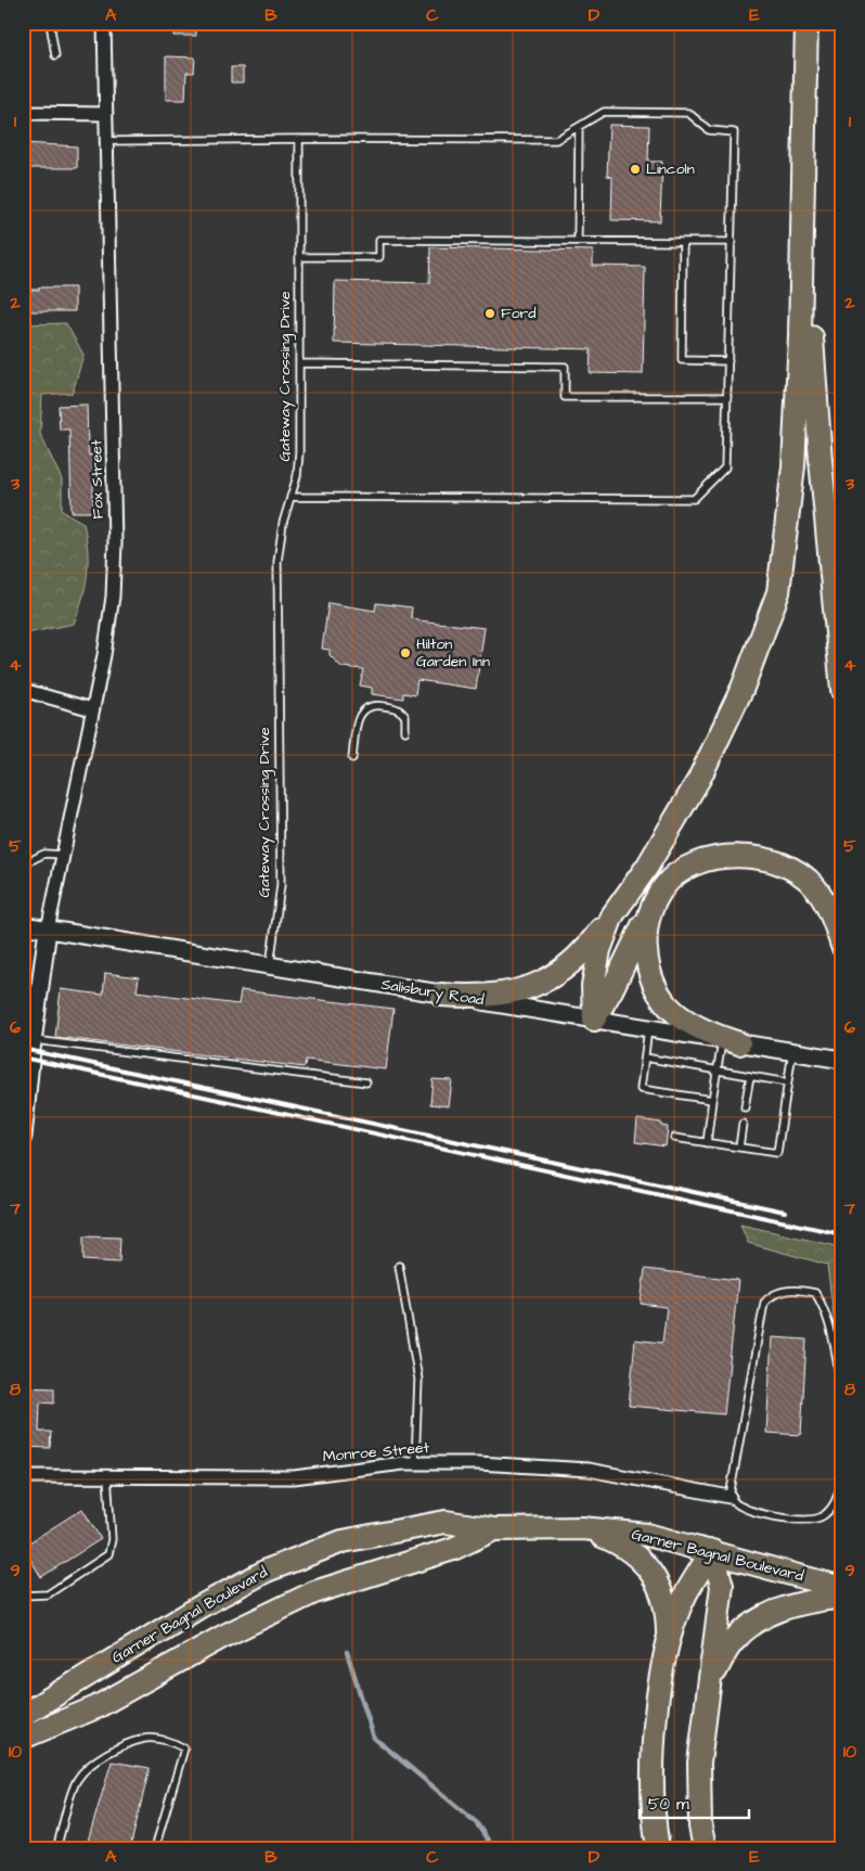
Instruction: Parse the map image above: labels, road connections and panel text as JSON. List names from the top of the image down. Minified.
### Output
{"streets":{"highway":["Garner Bagnal Boulevard"],"street":["Fox Street","Salisbury Road","Monroe Street"],"lane":["Gateway Crossing Drive"]},"crossings":[["Gateway Crossing Drive","Salisbury Road"],["Fox Street","Salisbury Road"]],"places":["Lincoln","Ford","Hilton Garden Inn"],"scale_bar":"50 m","grid":{"columns":["A","B","C","D","E"],"rows":["1","2","3","4","5","6","7","8","9","10"]}}
